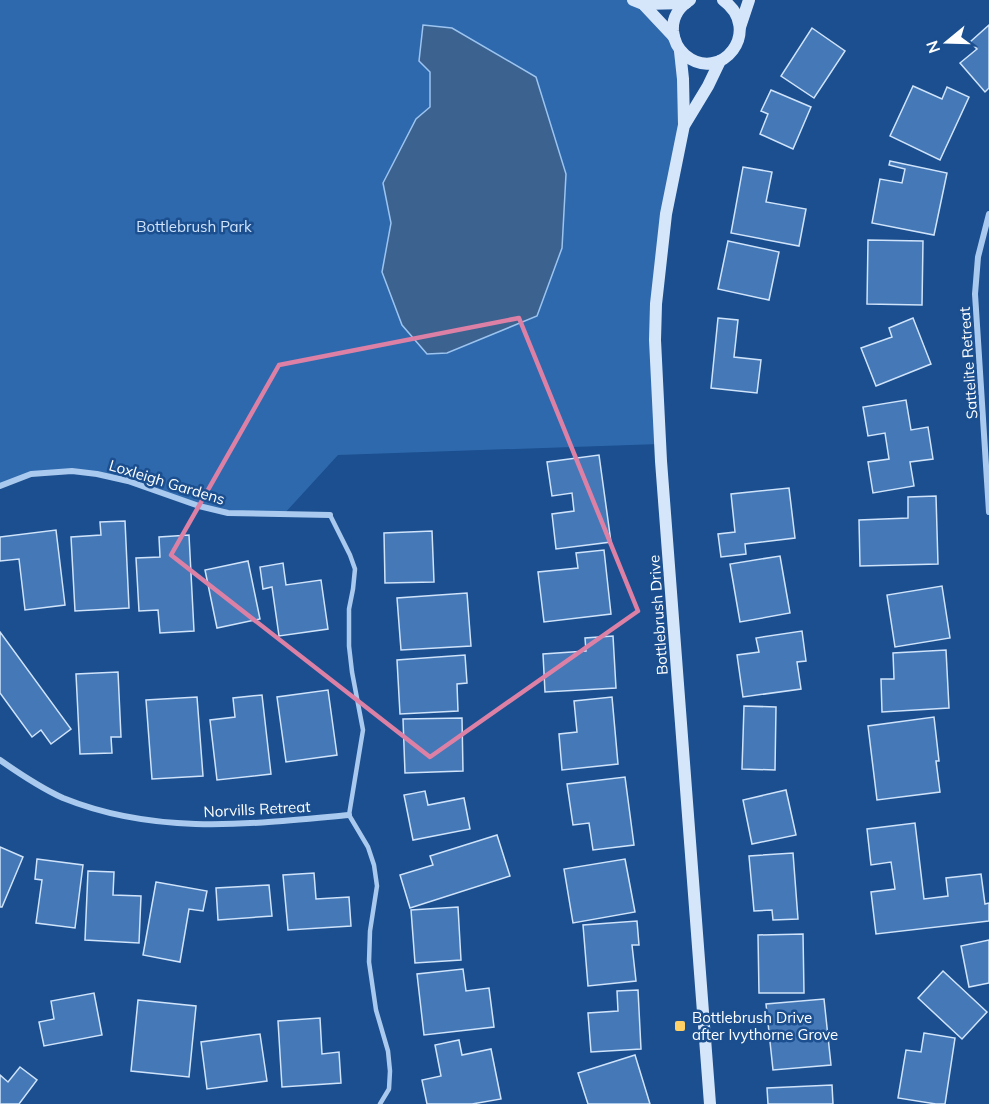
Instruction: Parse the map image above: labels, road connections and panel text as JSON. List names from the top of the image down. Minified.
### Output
{"streets":{"street":["Sattelite Retreat","Loxleigh Gardens","Bottlebrush Drive","Norvills Retreat"]},"parks":["Bottlebrush Park"],"places":{"transit":["Bottlebrush Drive after Ivythorne Grove"]},"north":"left"}
